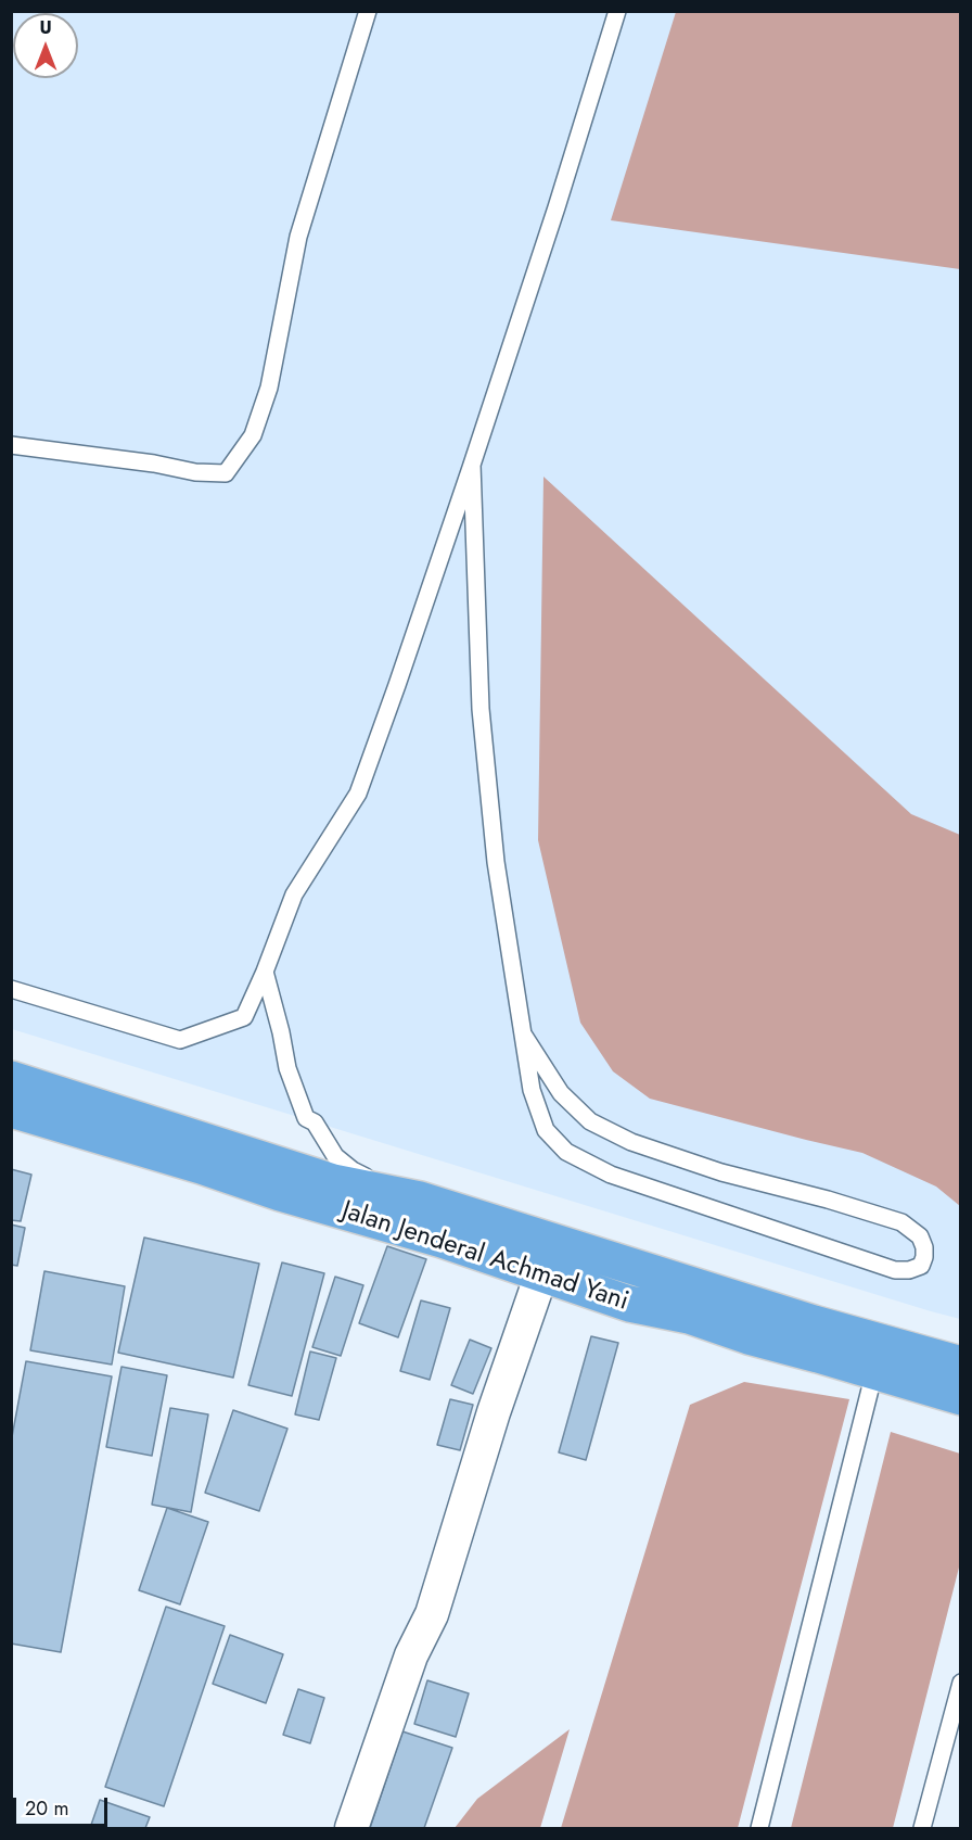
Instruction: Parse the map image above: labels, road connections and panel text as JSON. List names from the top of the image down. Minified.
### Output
{"streets":{"highway":["Jalan Jenderal Achmad Yani"]},"scale_bar":"20 m","north":"top"}
